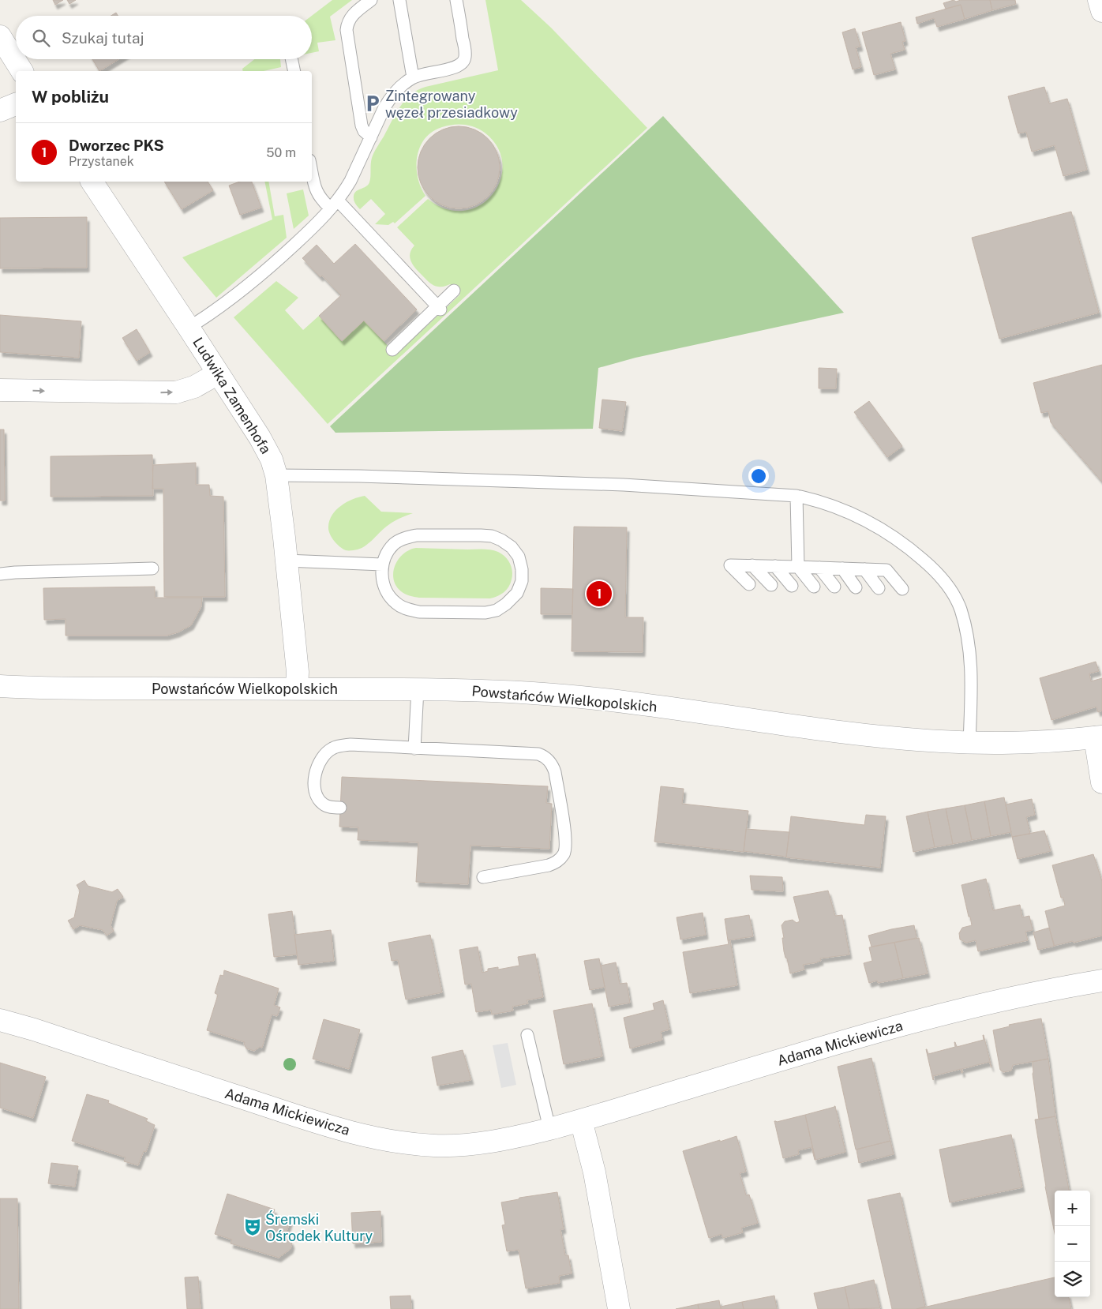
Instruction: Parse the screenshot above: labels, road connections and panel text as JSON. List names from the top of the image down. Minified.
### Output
{"streets":{"street":["Ludwika Zamenhofa","Powstańców Wielkopolskich","Adama Mickiewicza"]},"crossings":[["Ludwika Zamenhofa","Powstańców Wielkopolskich"]],"places":{"parking":["Zintegrowany węzeł przesiadkowy"],"theatre":["Śremski Ośrodek Kultury"]},"page":{"search":"Szukaj tutaj","heading":"W pobliżu","list":[{"mark":"1","name":"Dworzec PKS","note":"Przystanek","value":"50 m"}],"pins":"1","map_buttons":["+","−"]}}
